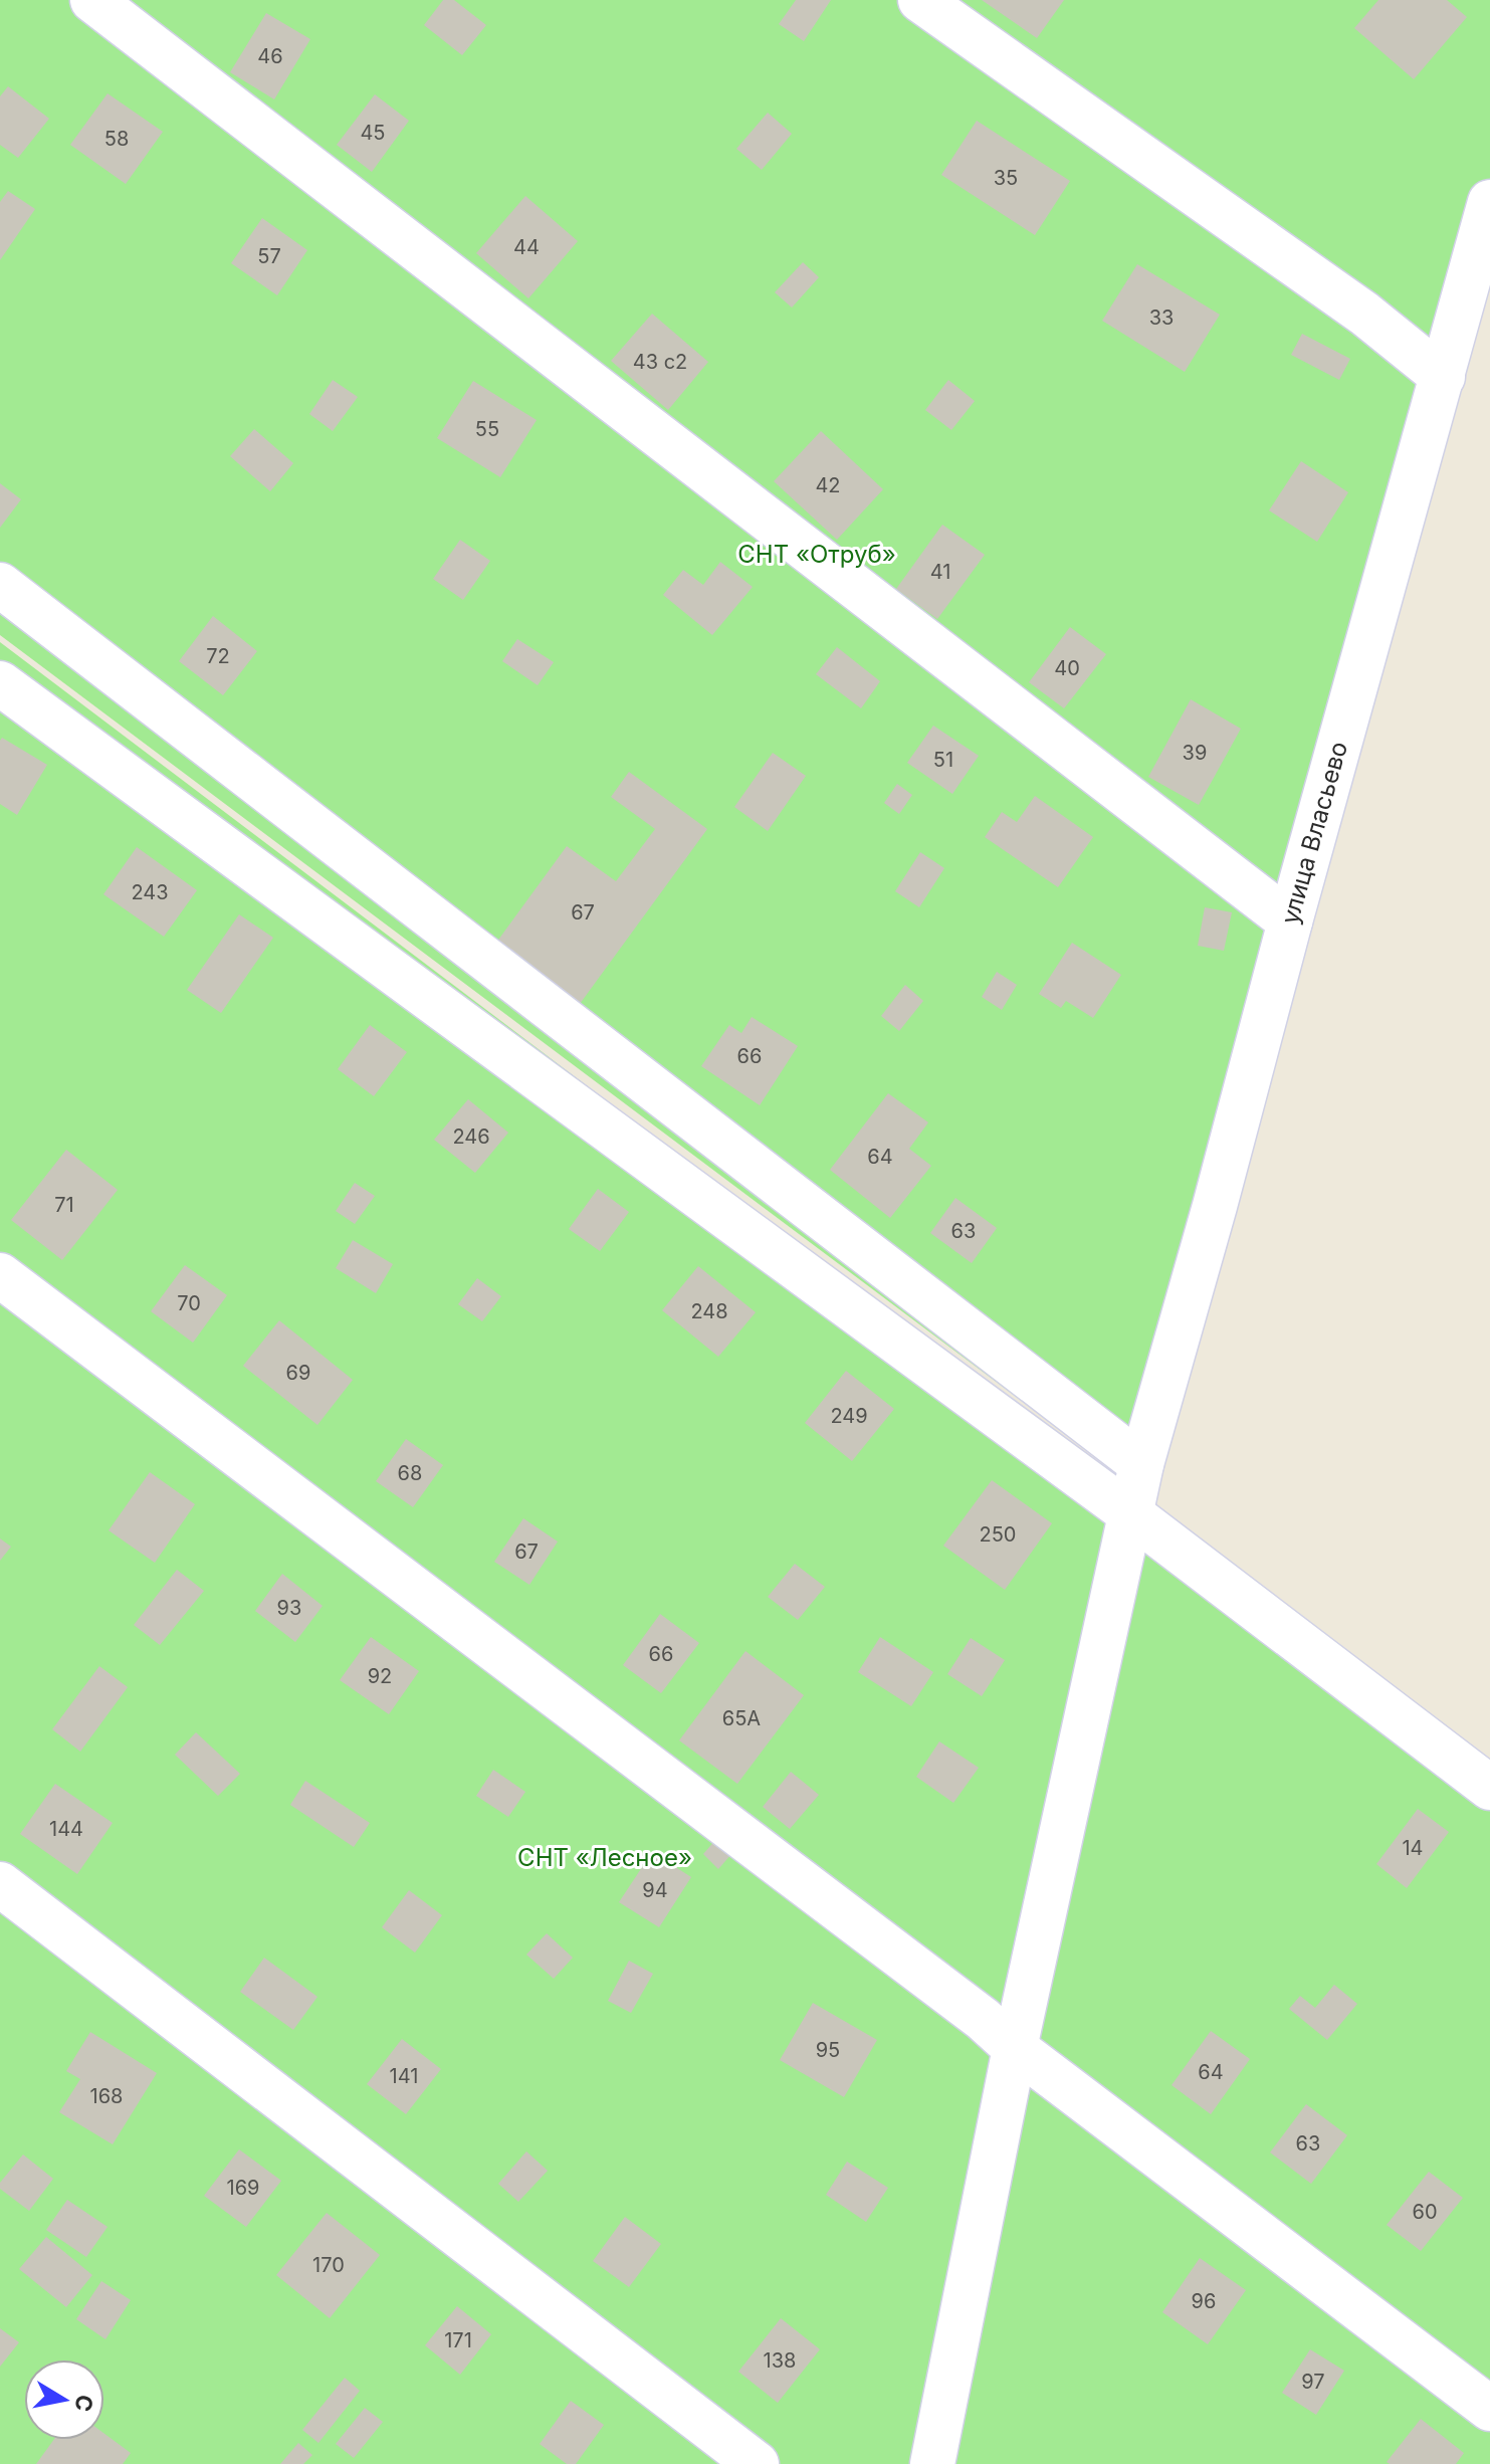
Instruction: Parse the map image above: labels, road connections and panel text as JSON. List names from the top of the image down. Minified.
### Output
{"streets":{"street":["улица Власьево"]},"parks":["СНТ «Отруб»","СНТ «Лесное»"],"house_numbers":["46","45","58","35","44","57","33","43 с2","55","42","41","72","40","39","51","243","67","66","246","64","71","63","70","248","69","249","68","250","67","93","66","92","65А","144","14","94","95","64","141","168","63","169","60","170","96","171","138","97"],"north":"right"}
